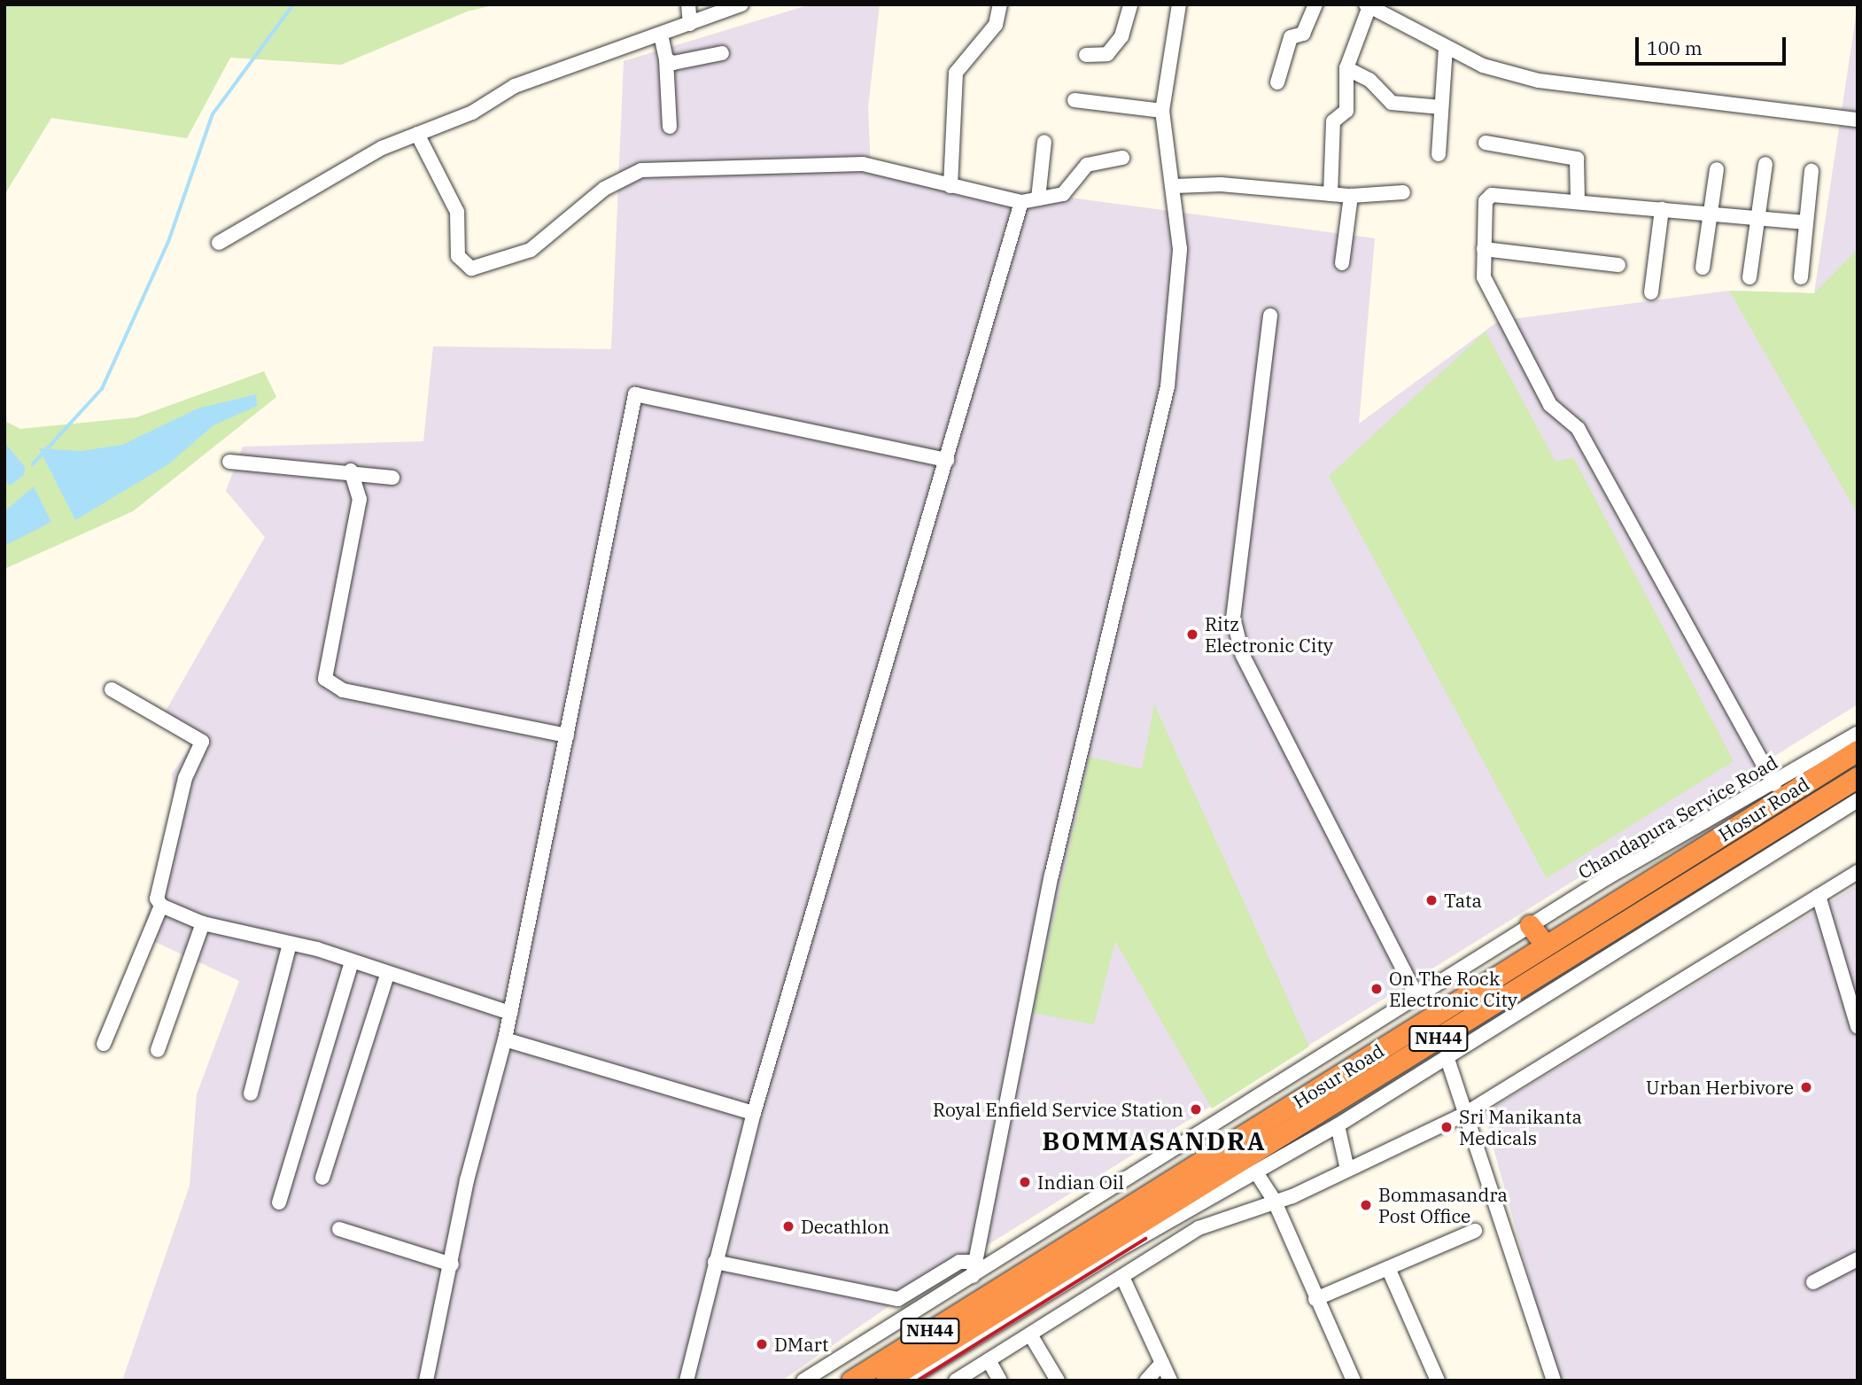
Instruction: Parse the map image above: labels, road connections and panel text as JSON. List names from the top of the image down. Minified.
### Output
{"streets":{"highway":["Hosur Road","NH44"],"street":["Chandapura Service Road"]},"districts":["BOMMASANDRA"],"places":["Ritz Electronic City","Tata","On The Rock Electronic City","Urban Herbivore","Royal Enfield Service Station","Sri Manikanta Medicals","Indian Oil","Bommasandra Post Office","Decathlon","DMart"],"scale_bar":"100 m"}
